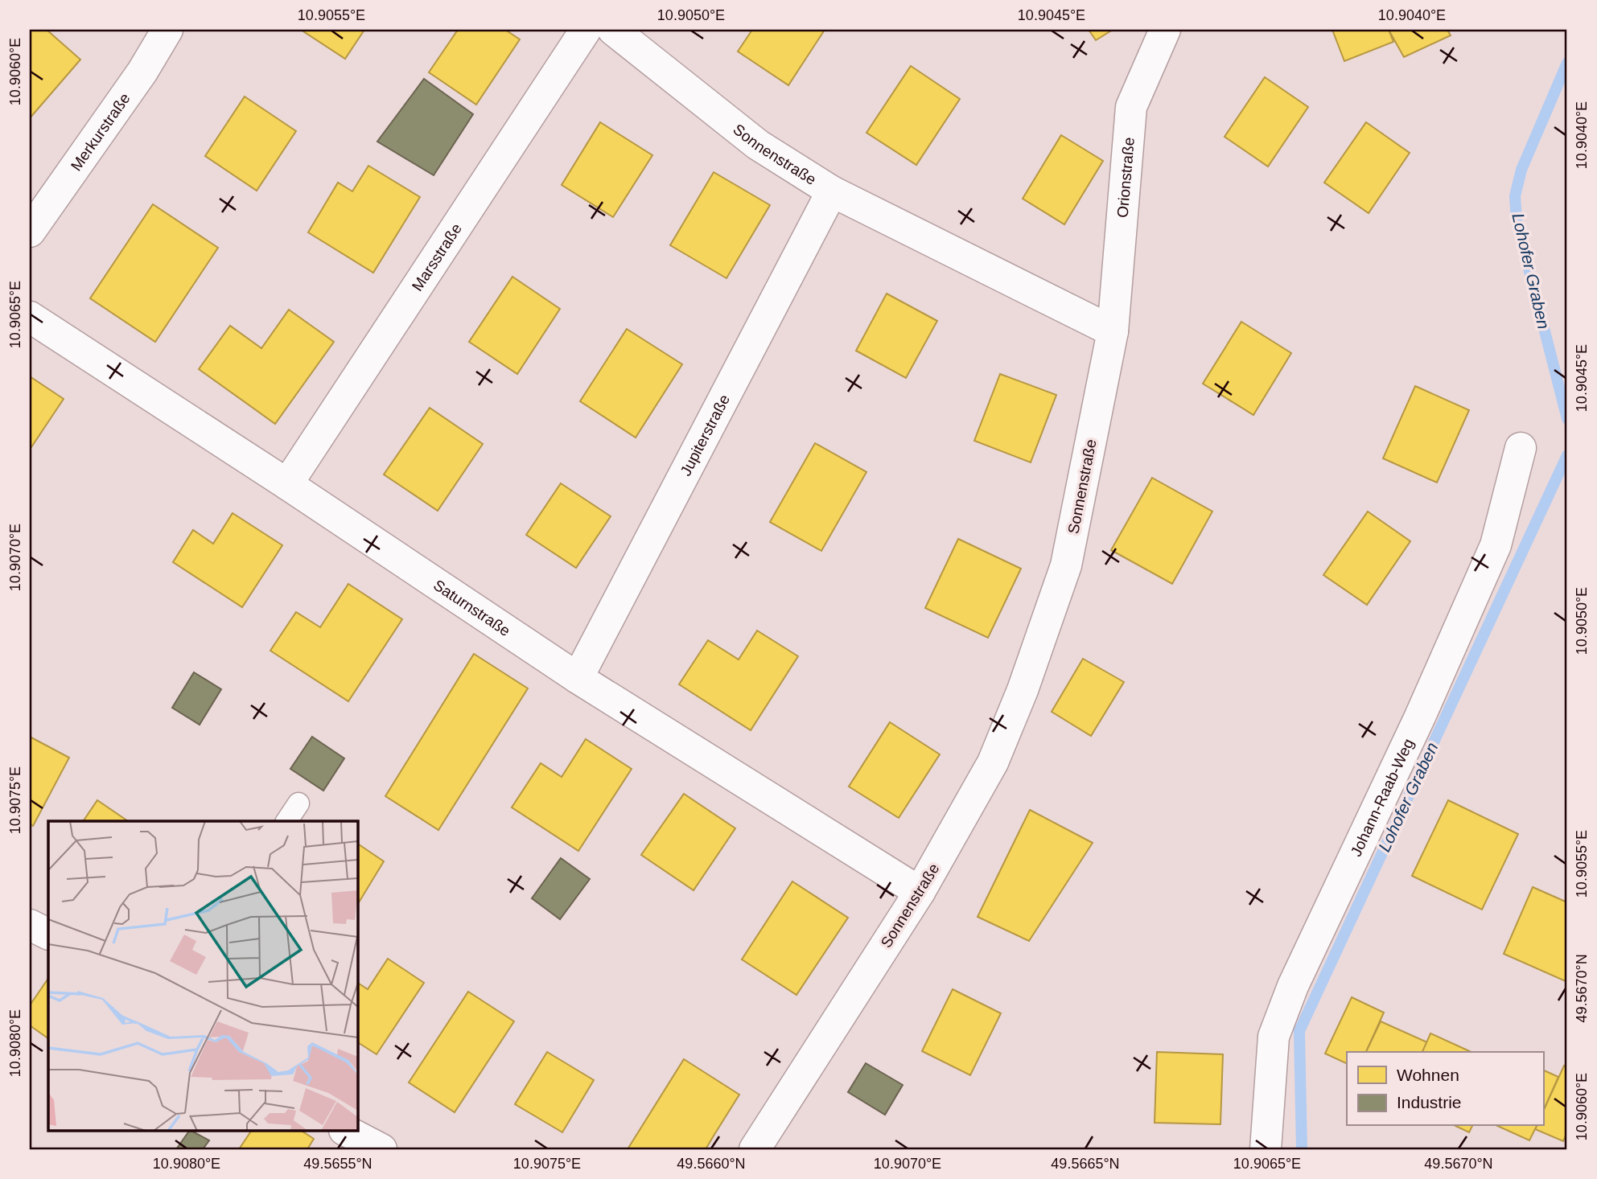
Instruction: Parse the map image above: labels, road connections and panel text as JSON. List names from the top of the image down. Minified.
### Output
{"streets":{"street":["Merkurstraße","Sonnenstraße","Orionstraße","Marsstraße","Jupiterstraße","Saturnstraße","Johann-Raab-Weg"]},"crossings":[["Sonnenstraße","Orionstraße"],["Sonnenstraße","Jupiterstraße"],["Sonnenstraße","Saturnstraße"],["Marsstraße","Saturnstraße"],["Jupiterstraße","Saturnstraße"]],"water":["Lohofer Graben"],"legend":["Wohnen","Industrie"],"coordinates":["10.9055°E","10.9050°E","10.9045°E","10.9040°E","10.9060°E","10.9065°E","10.9070°E","10.9075°E","49.5670°N","10.9080°E","49.5655°N","49.5660°N","49.5665°N"]}
